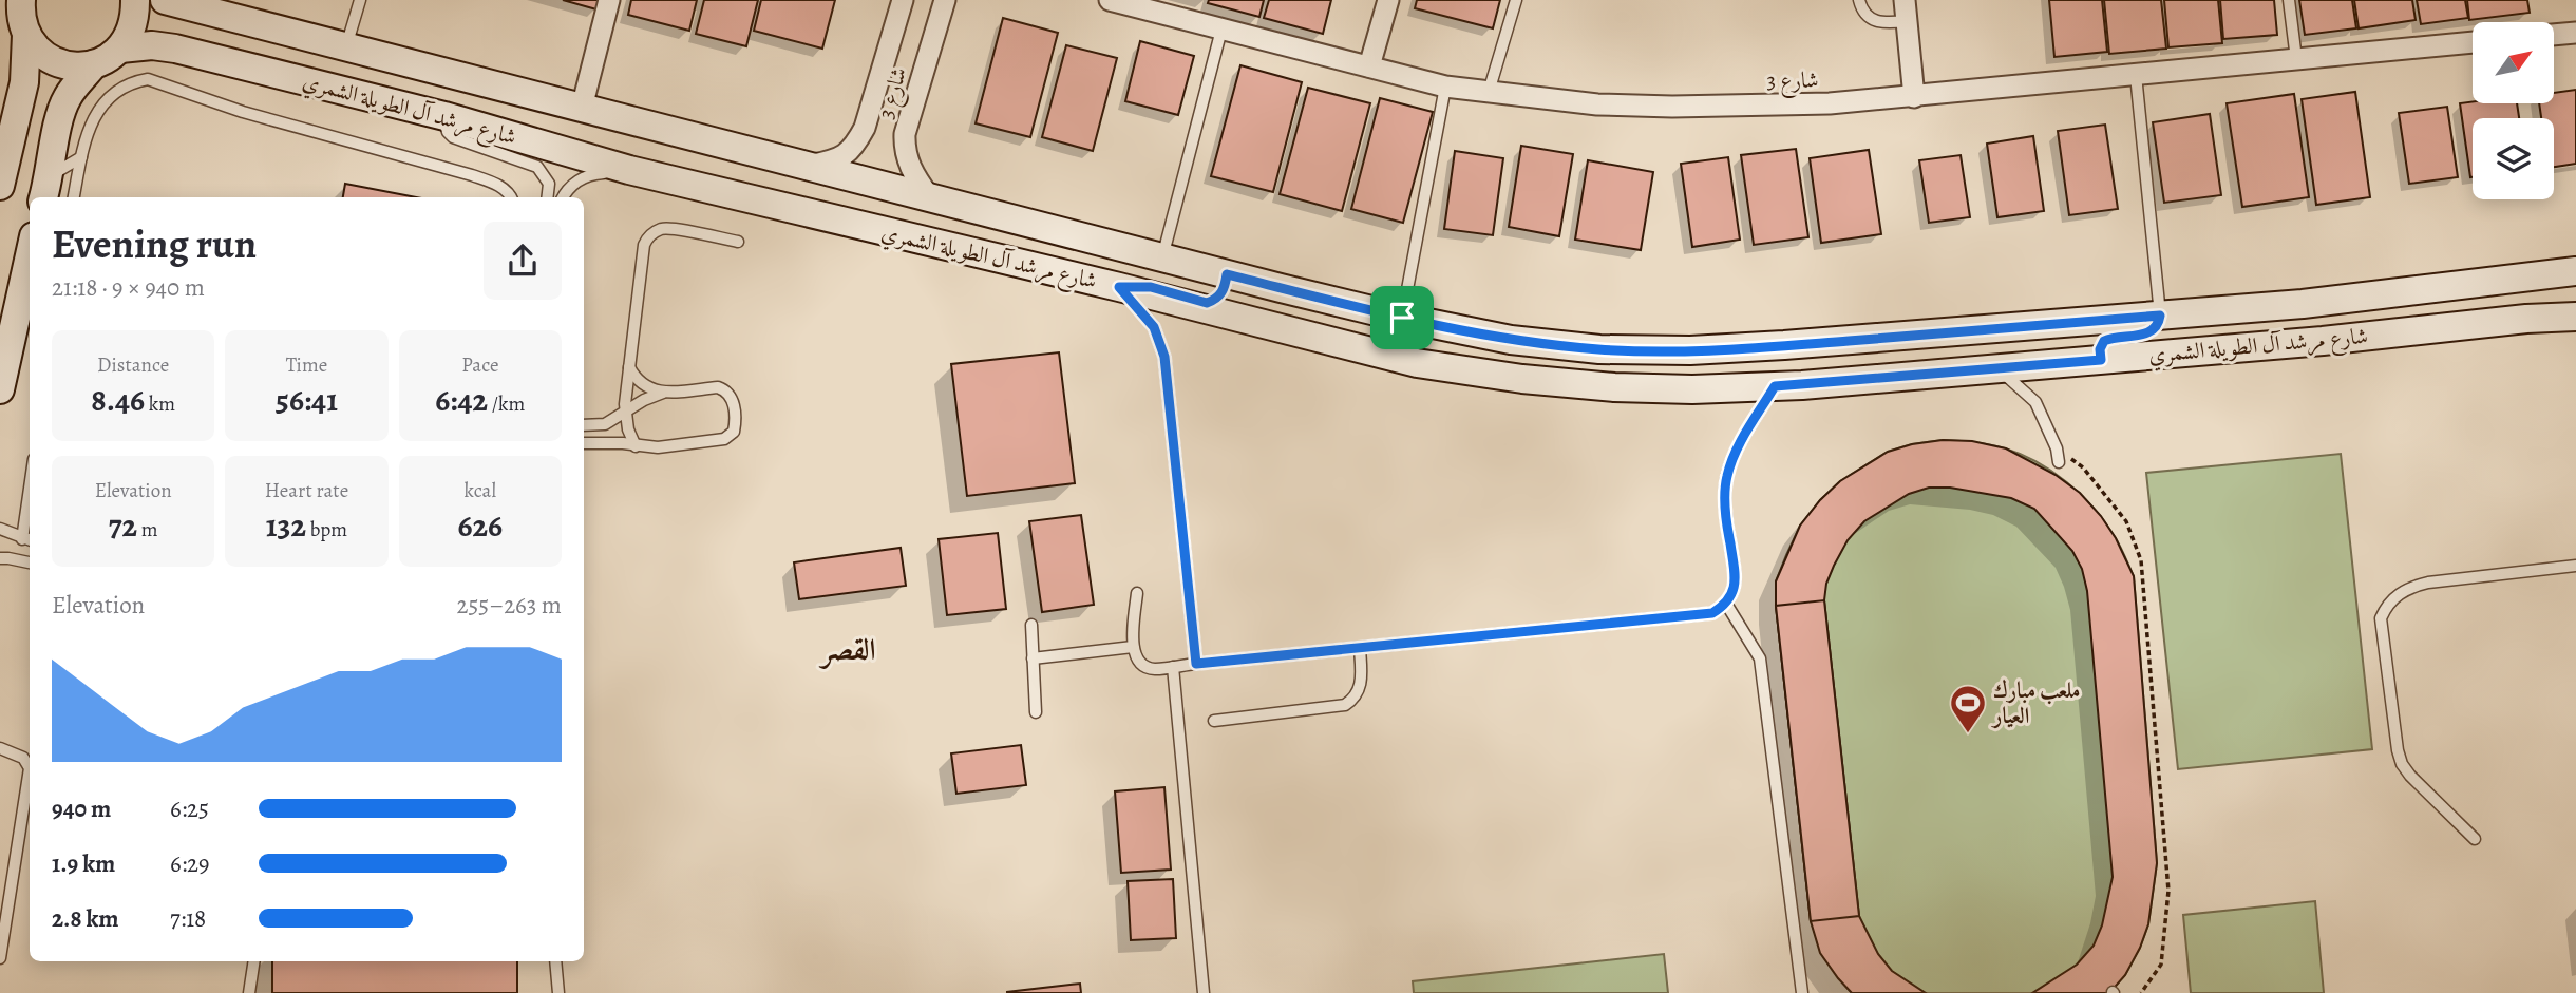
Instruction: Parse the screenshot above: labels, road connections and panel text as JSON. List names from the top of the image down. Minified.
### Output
{"streets":{"main road":["شارع مرشد آل الطويلة الشمري"],"street":["شارع 3"]},"crossings":[["شارع 3","شارع مرشد آل الطويلة الشمري"]],"districts":["القصر"],"places":{"sports":["ملعب مبارك العيار"]},"north":"top right","page":{"heading":["Evening run","21:18 · 9 × 940 m"],"stats":[["Distance","8.46 km"],["Time","56:41"],["Pace","6:42 /km"],["Elevation","72 m"],["Heart rate","132 bpm"],["kcal","626"]],"chart":["Elevation","255–263 m"],"list":[{"name":"940 m","note":"6:25"},{"name":"1.9 km","note":"6:29"},{"name":"2.8 km","note":"7:18"}]}}
